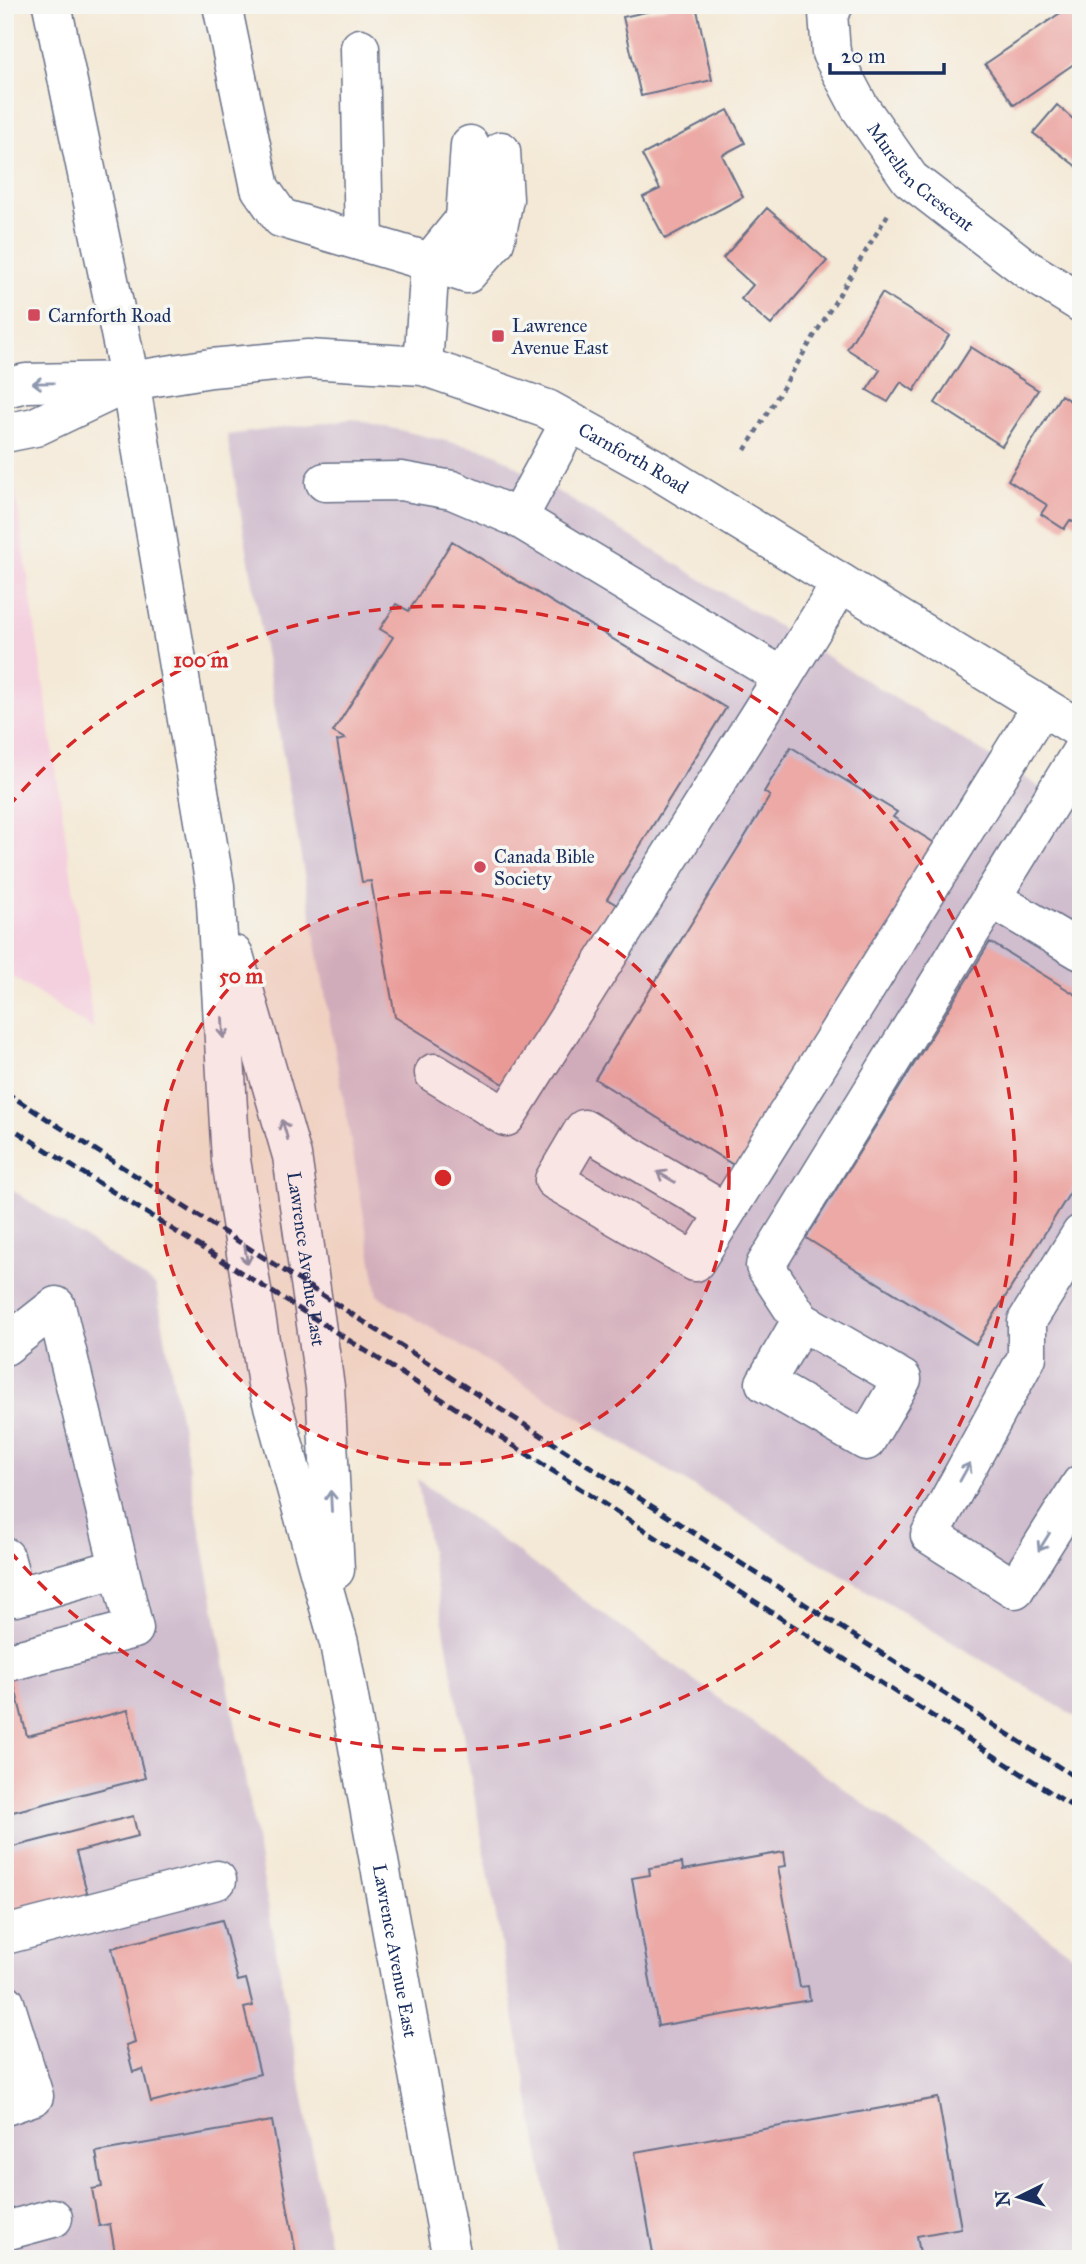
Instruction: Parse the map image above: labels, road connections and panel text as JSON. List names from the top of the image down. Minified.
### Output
{"streets":{"main road":["Murellen Crescent","Carnforth Road","Lawrence Avenue East"]},"crossings":[["Carnforth Road","Lawrence Avenue East"]],"places":{"transit":["Carnforth Road","Lawrence Avenue East"],"other":["Canada Bible Society"]},"scale_bar":"20 m","north":"left","rings":["100 m","50 m"]}
